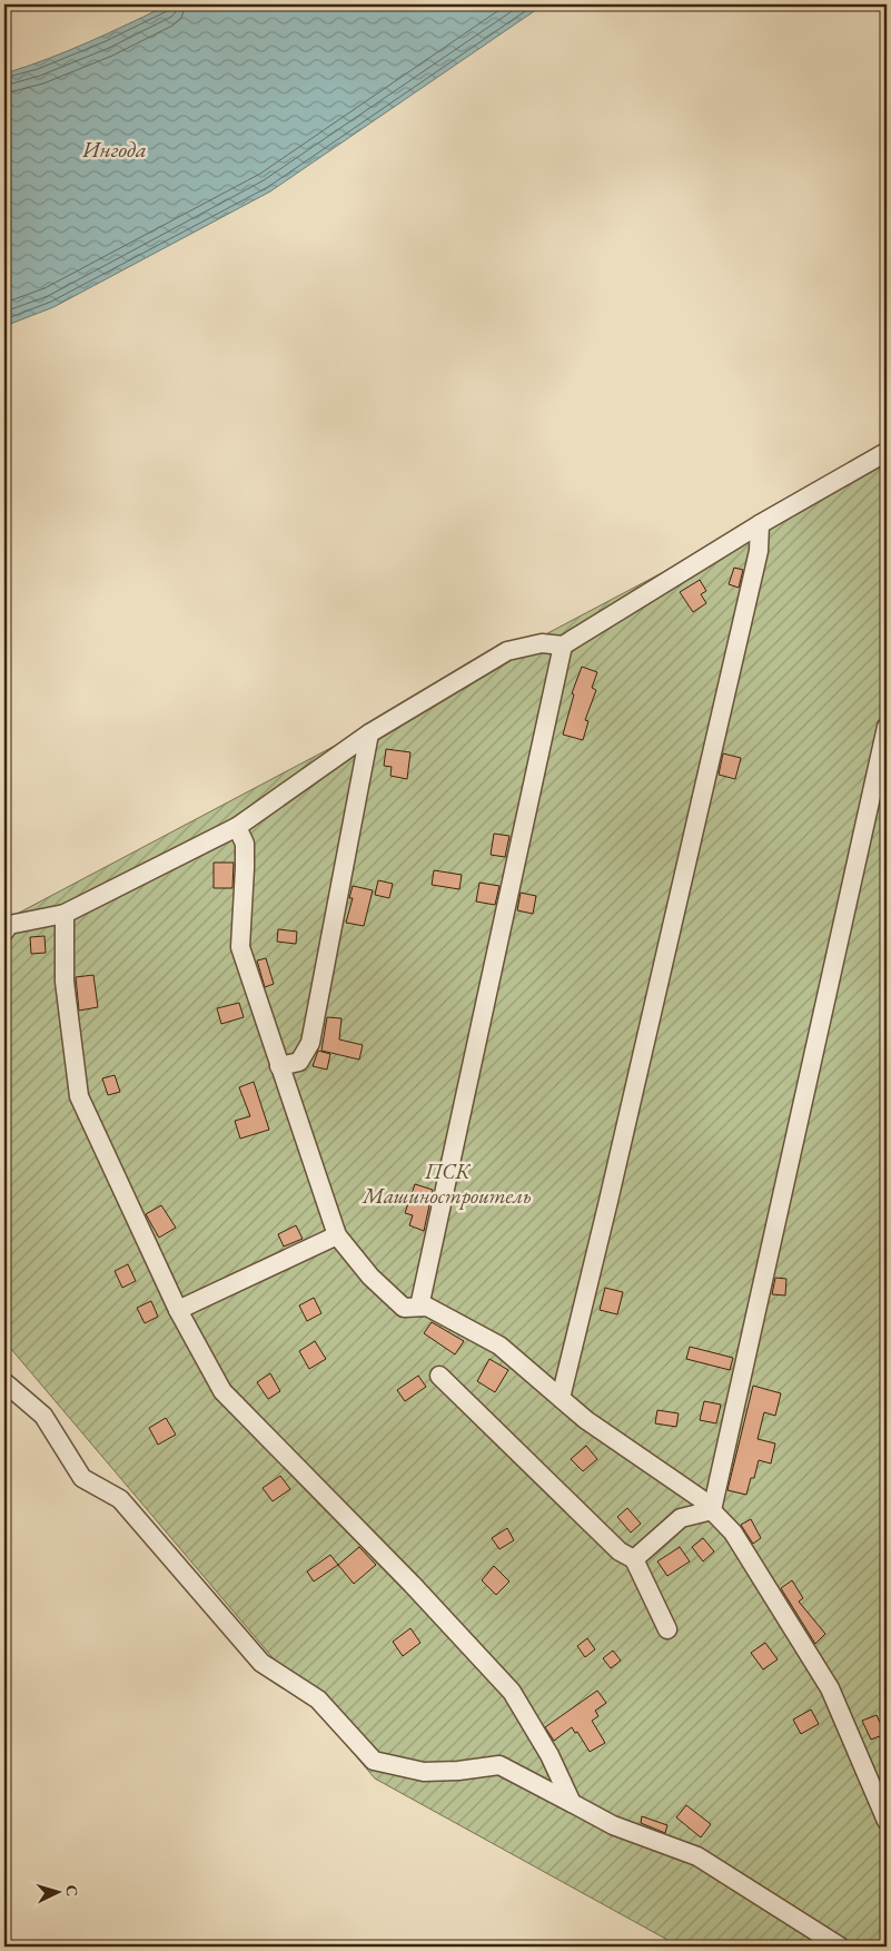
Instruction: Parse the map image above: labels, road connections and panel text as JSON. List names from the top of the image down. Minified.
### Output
{"water":["Ингода"],"parks":["ПСК Машиностроитель"],"north":"right"}
